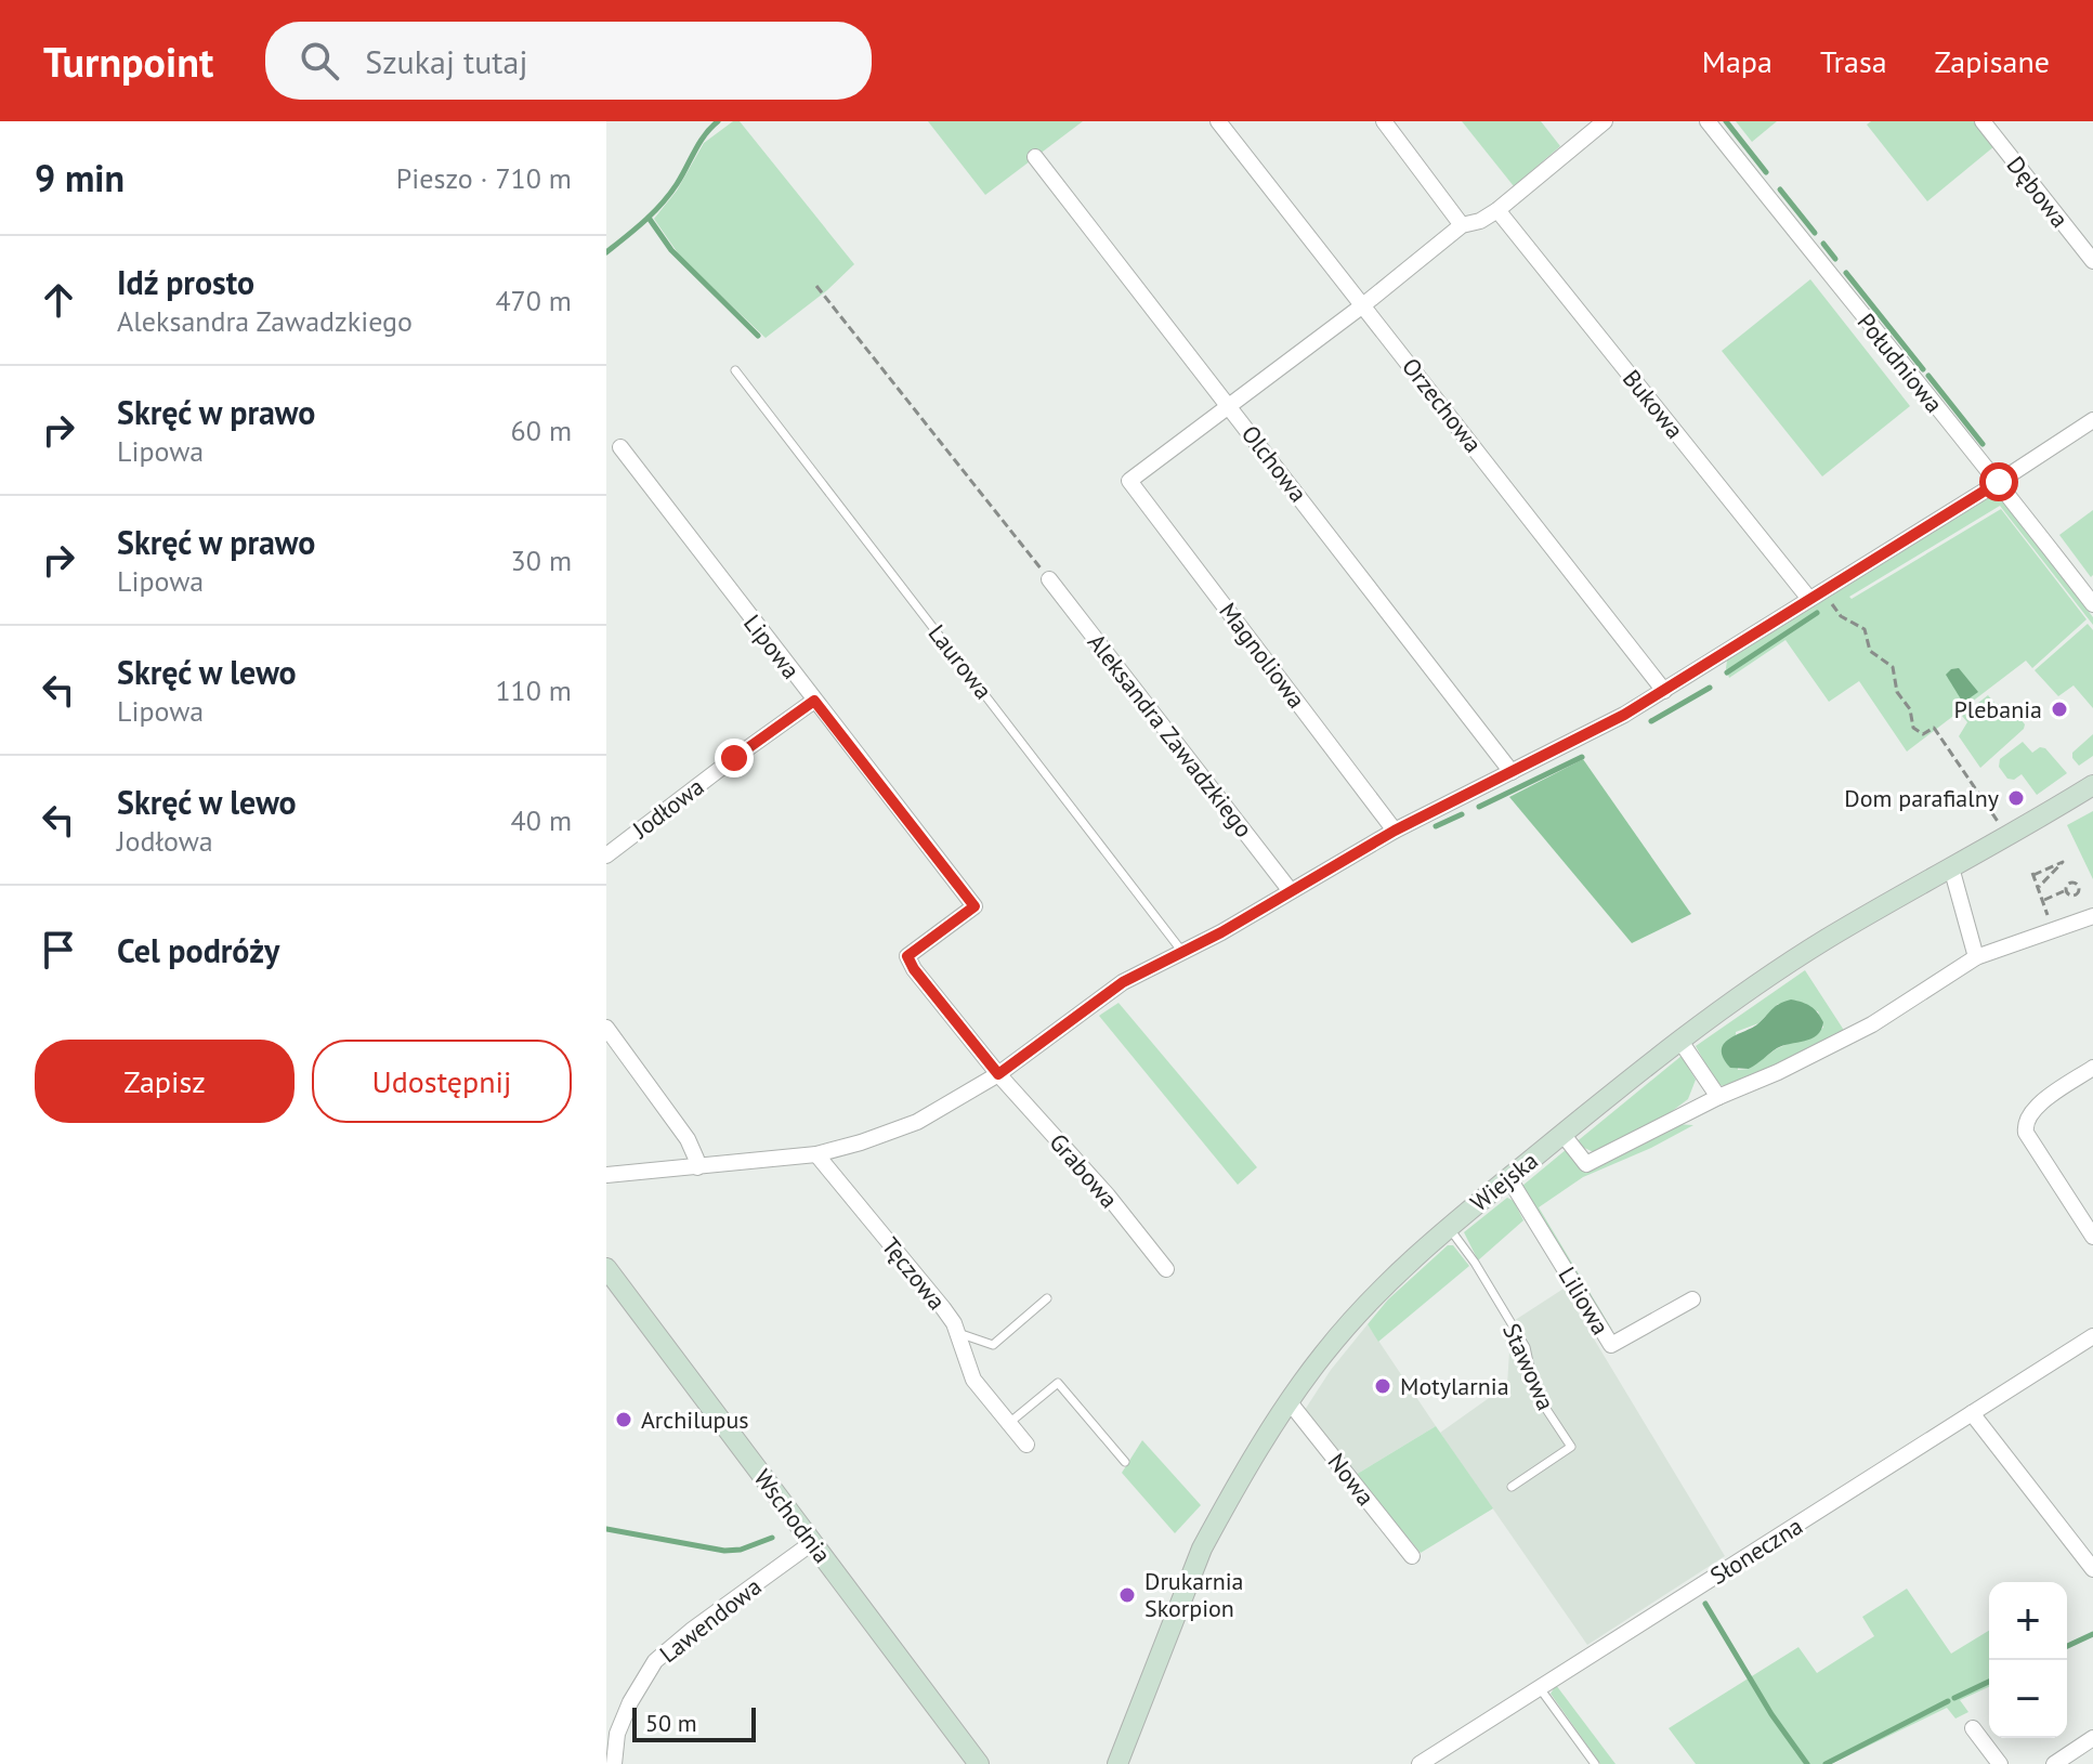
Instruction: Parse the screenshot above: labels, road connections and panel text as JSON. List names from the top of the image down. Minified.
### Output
{"streets":{"street":["Dębowa","Południowa","Bukowa","Orzechowa","Olchowa","Lipowa","Magnoliowa","Aleksandra Zawadzkiego","Jodłowa","Grabowa","Wiejska","Tęczowa","Liliowa","Nowa","Wschodnia","Słoneczna","Lawendowa"],"lane":["Laurowa","Stawowa"]},"crossings":[["Olchowa","Magnoliowa"],["Lipowa","Jodłowa"],["Lipowa","Grabowa"],["Wiejska","Liliowa"],["Wiejska","Stawowa"],["Wiejska","Nowa"],["Wschodnia","Lawendowa"]],"places":["Plebania","Dom parafialny","Motylarnia","Archilupus","Drukarnia Skorpion"],"scale_bar":"50 m","page":{"header":"Turnpoint","search":"Szukaj tutaj","nav":["Mapa","Trasa","Zapisane"],"heading":["9 min","Pieszo · 710 m"],"list":[["Idź prosto","Aleksandra Zawadzkiego","470 m"],["Skręć w prawo","Lipowa","60 m"],["Skręć w prawo","Lipowa","30 m"],["Skręć w lewo","Lipowa","110 m"],["Skręć w lewo","Jodłowa","40 m"],"Cel podróży"],"buttons":["Zapisz","Udostępnij"],"map_buttons":["+","−"],"scale":"50 m"}}
